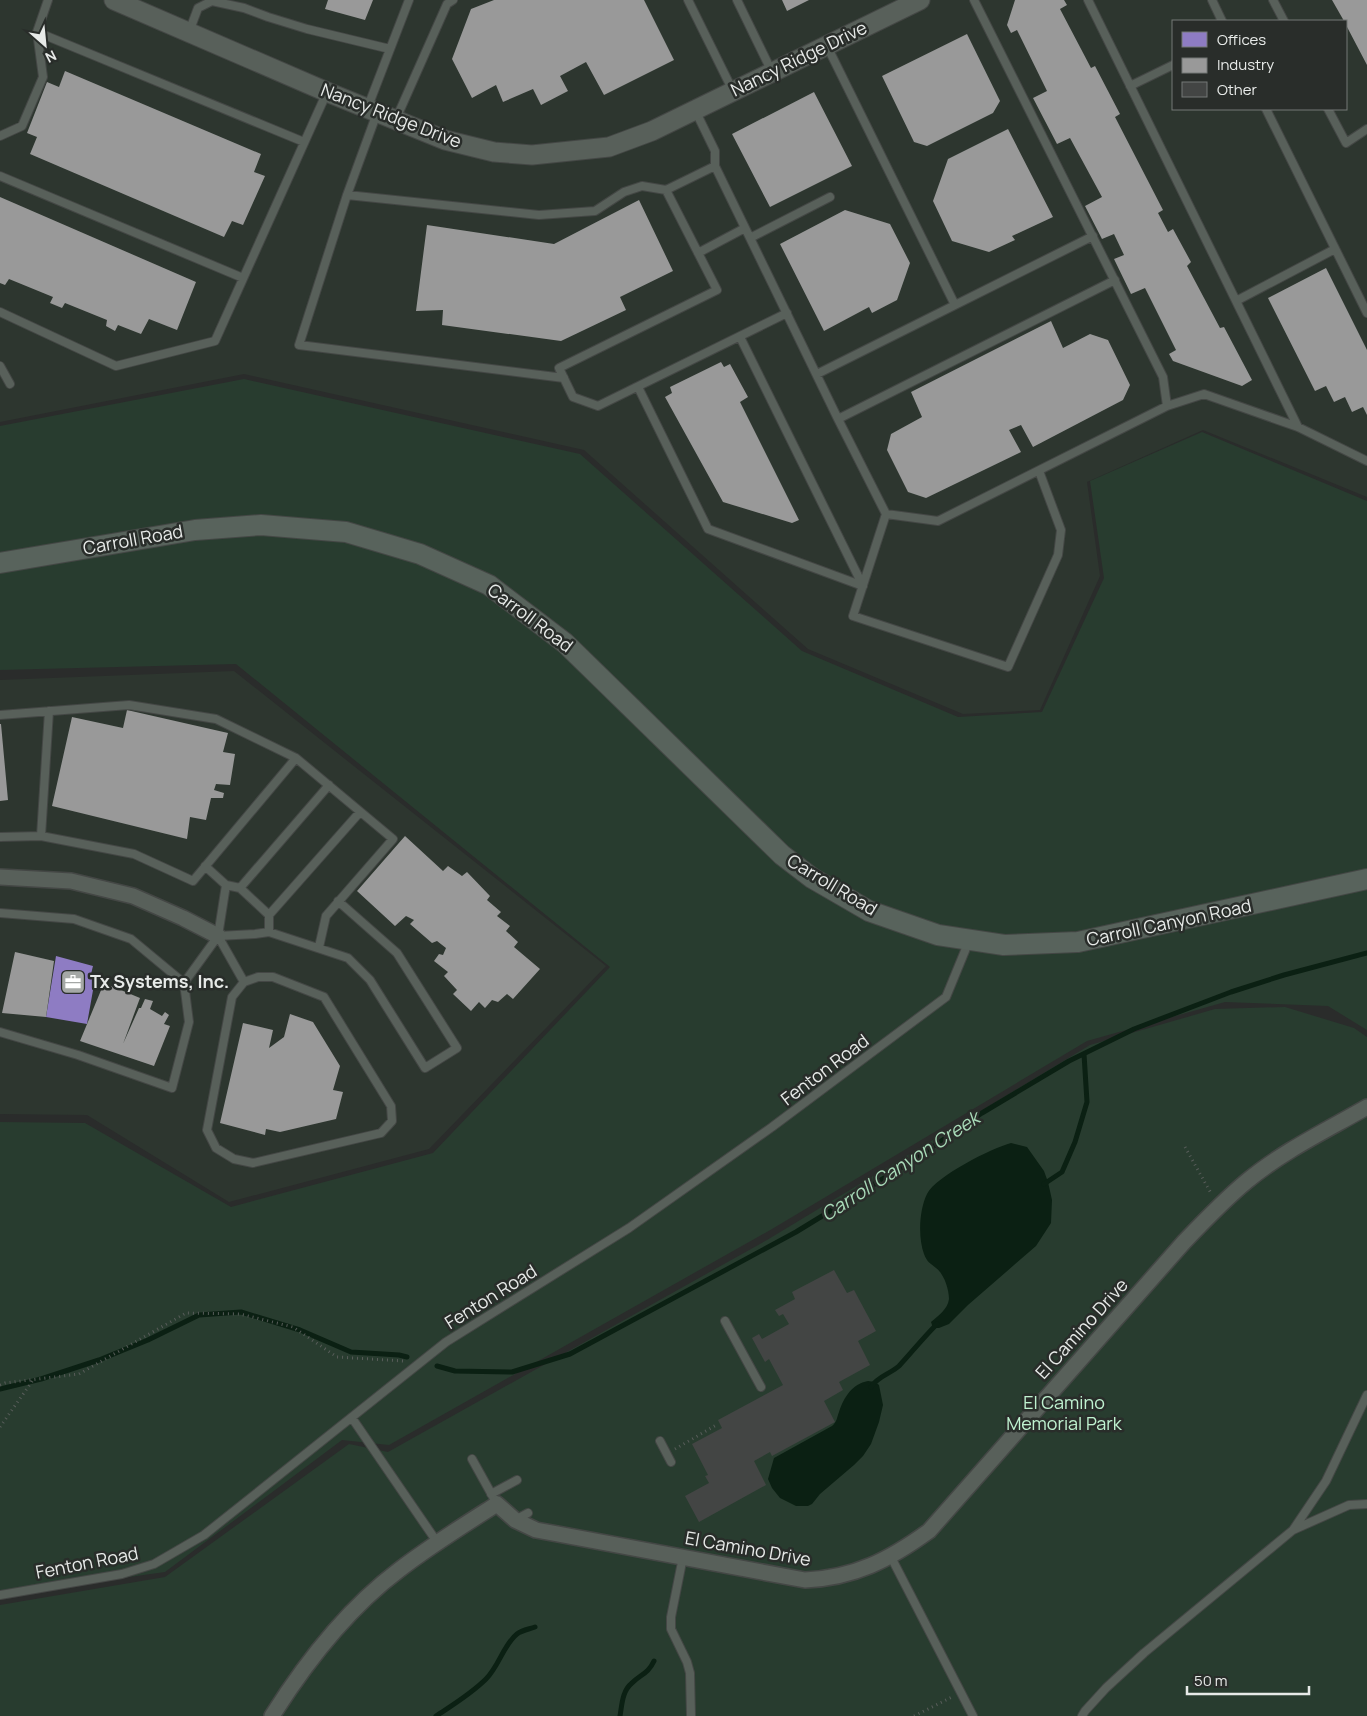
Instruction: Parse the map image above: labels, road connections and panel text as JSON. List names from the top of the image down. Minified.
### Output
{"streets":{"main road":["Carroll Road","Carroll Canyon Road"],"street":["Nancy Ridge Drive","El Camino Drive"],"lane":["Fenton Road"]},"crossings":[["Carroll Road","Carroll Canyon Road"],["Carroll Road","Fenton Road"],["Carroll Canyon Road","Fenton Road"]],"water":["Carroll Canyon Creek"],"parks":["El Camino Memorial Park"],"places":{"office":["Tx Systems, Inc."]},"legend":["Offices","Industry","Other"],"scale_bar":"50 m","north":"bottom right"}
